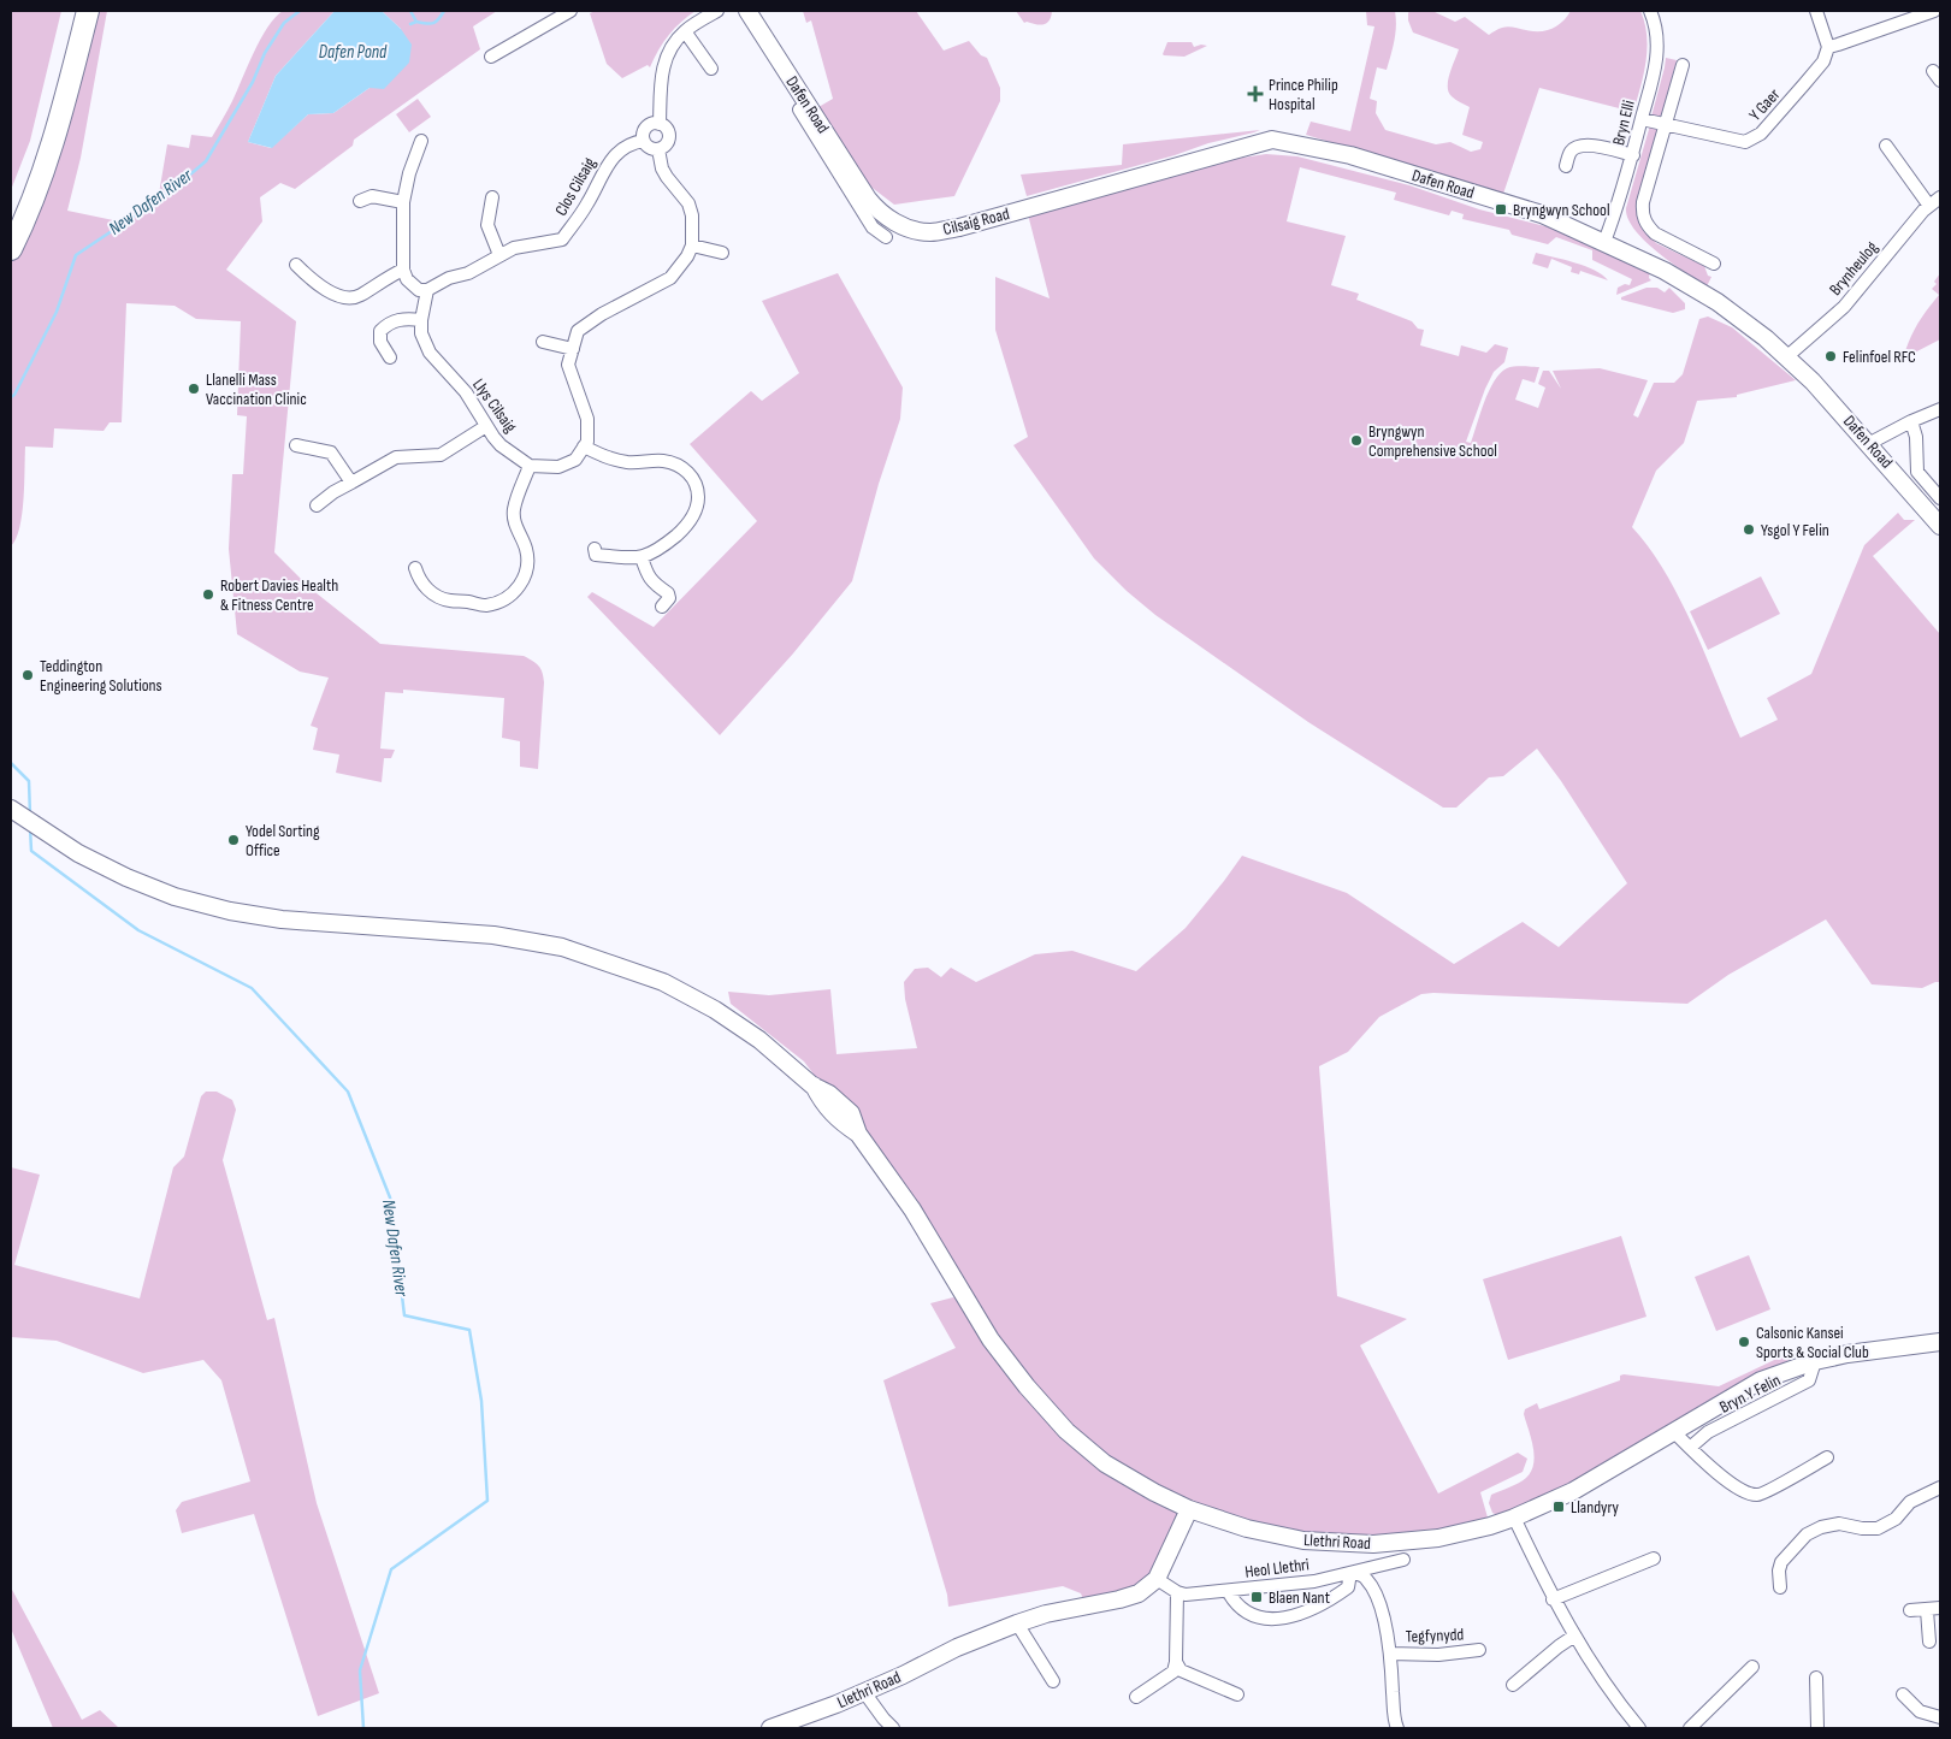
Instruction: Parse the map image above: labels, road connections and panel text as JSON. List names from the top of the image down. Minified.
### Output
{"streets":{"main road":["Dafen Road","Cilsaig Road","Llethri Road"],"street":["Y Gaer","Bryn Elli","Clos Cilsaig","Brynheulog","Llys Cilsaig","Bryn Y Felin","Heol Llethri","Tegfynydd"]},"crossings":[["Dafen Road","Bryn Elli"],["Dafen Road","Cilsaig Road"],["Dafen Road","Brynheulog"],["Y Gaer","Bryn Elli"],["Clos Cilsaig","Llys Cilsaig"],["Bryn Y Felin","Llethri Road"],["Heol Llethri","Tegfynydd"]],"water":["Dafen Pond","New Dafen River"],"places":{"health":["Prince Philip Hospital"],"transit":["Bryngwyn School","Llandyry","Blaen Nant"],"other":["Felinfoel RFC","Llanelli Mass Vaccination Clinic","Bryngwyn Comprehensive School","Ysgol Y Felin","Robert Davies Health & Fitness Centre","Teddington Engineering Solutions","Yodel Sorting Office","Calsonic Kansei Sports & Social Club"]}}
